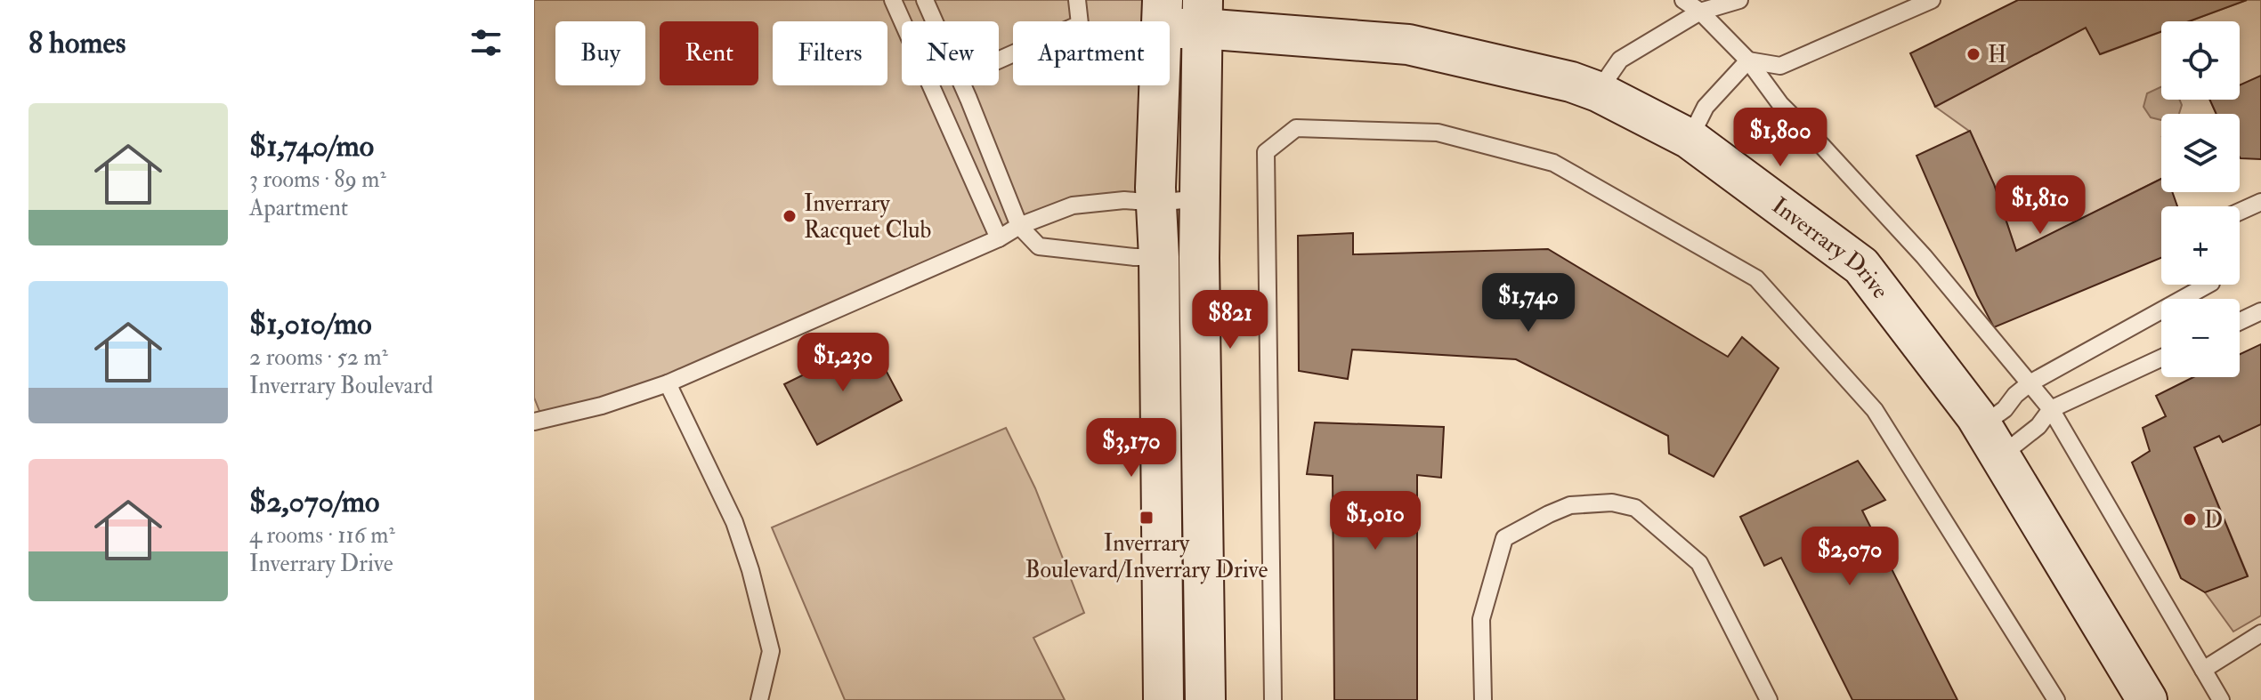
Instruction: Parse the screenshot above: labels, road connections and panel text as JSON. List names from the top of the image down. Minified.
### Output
{"streets":{"street":["Inverrary Drive"]},"places":{"other":["H","Inverrary Racquet Club","D"],"transit":["Inverrary Boulevard/Inverrary Drive"]},"page":{"heading":"8 homes","map_buttons":["+","−"],"chip":["Buy","Rent","Filters","New","Apartment"],"list":[{"name":"$1,740/mo","note":"3 rooms · 89 m² · Apartment"},{"name":"$1,010/mo","note":"2 rooms · 52 m² · Inverrary Boulevard"},{"name":"$2,070/mo","note":"4 rooms · 116 m² · Inverrary Drive"}],"price":["$1,800","$1,810","$1,740","$821","$1,230","$3,170","$1,010","$2,070"]}}
